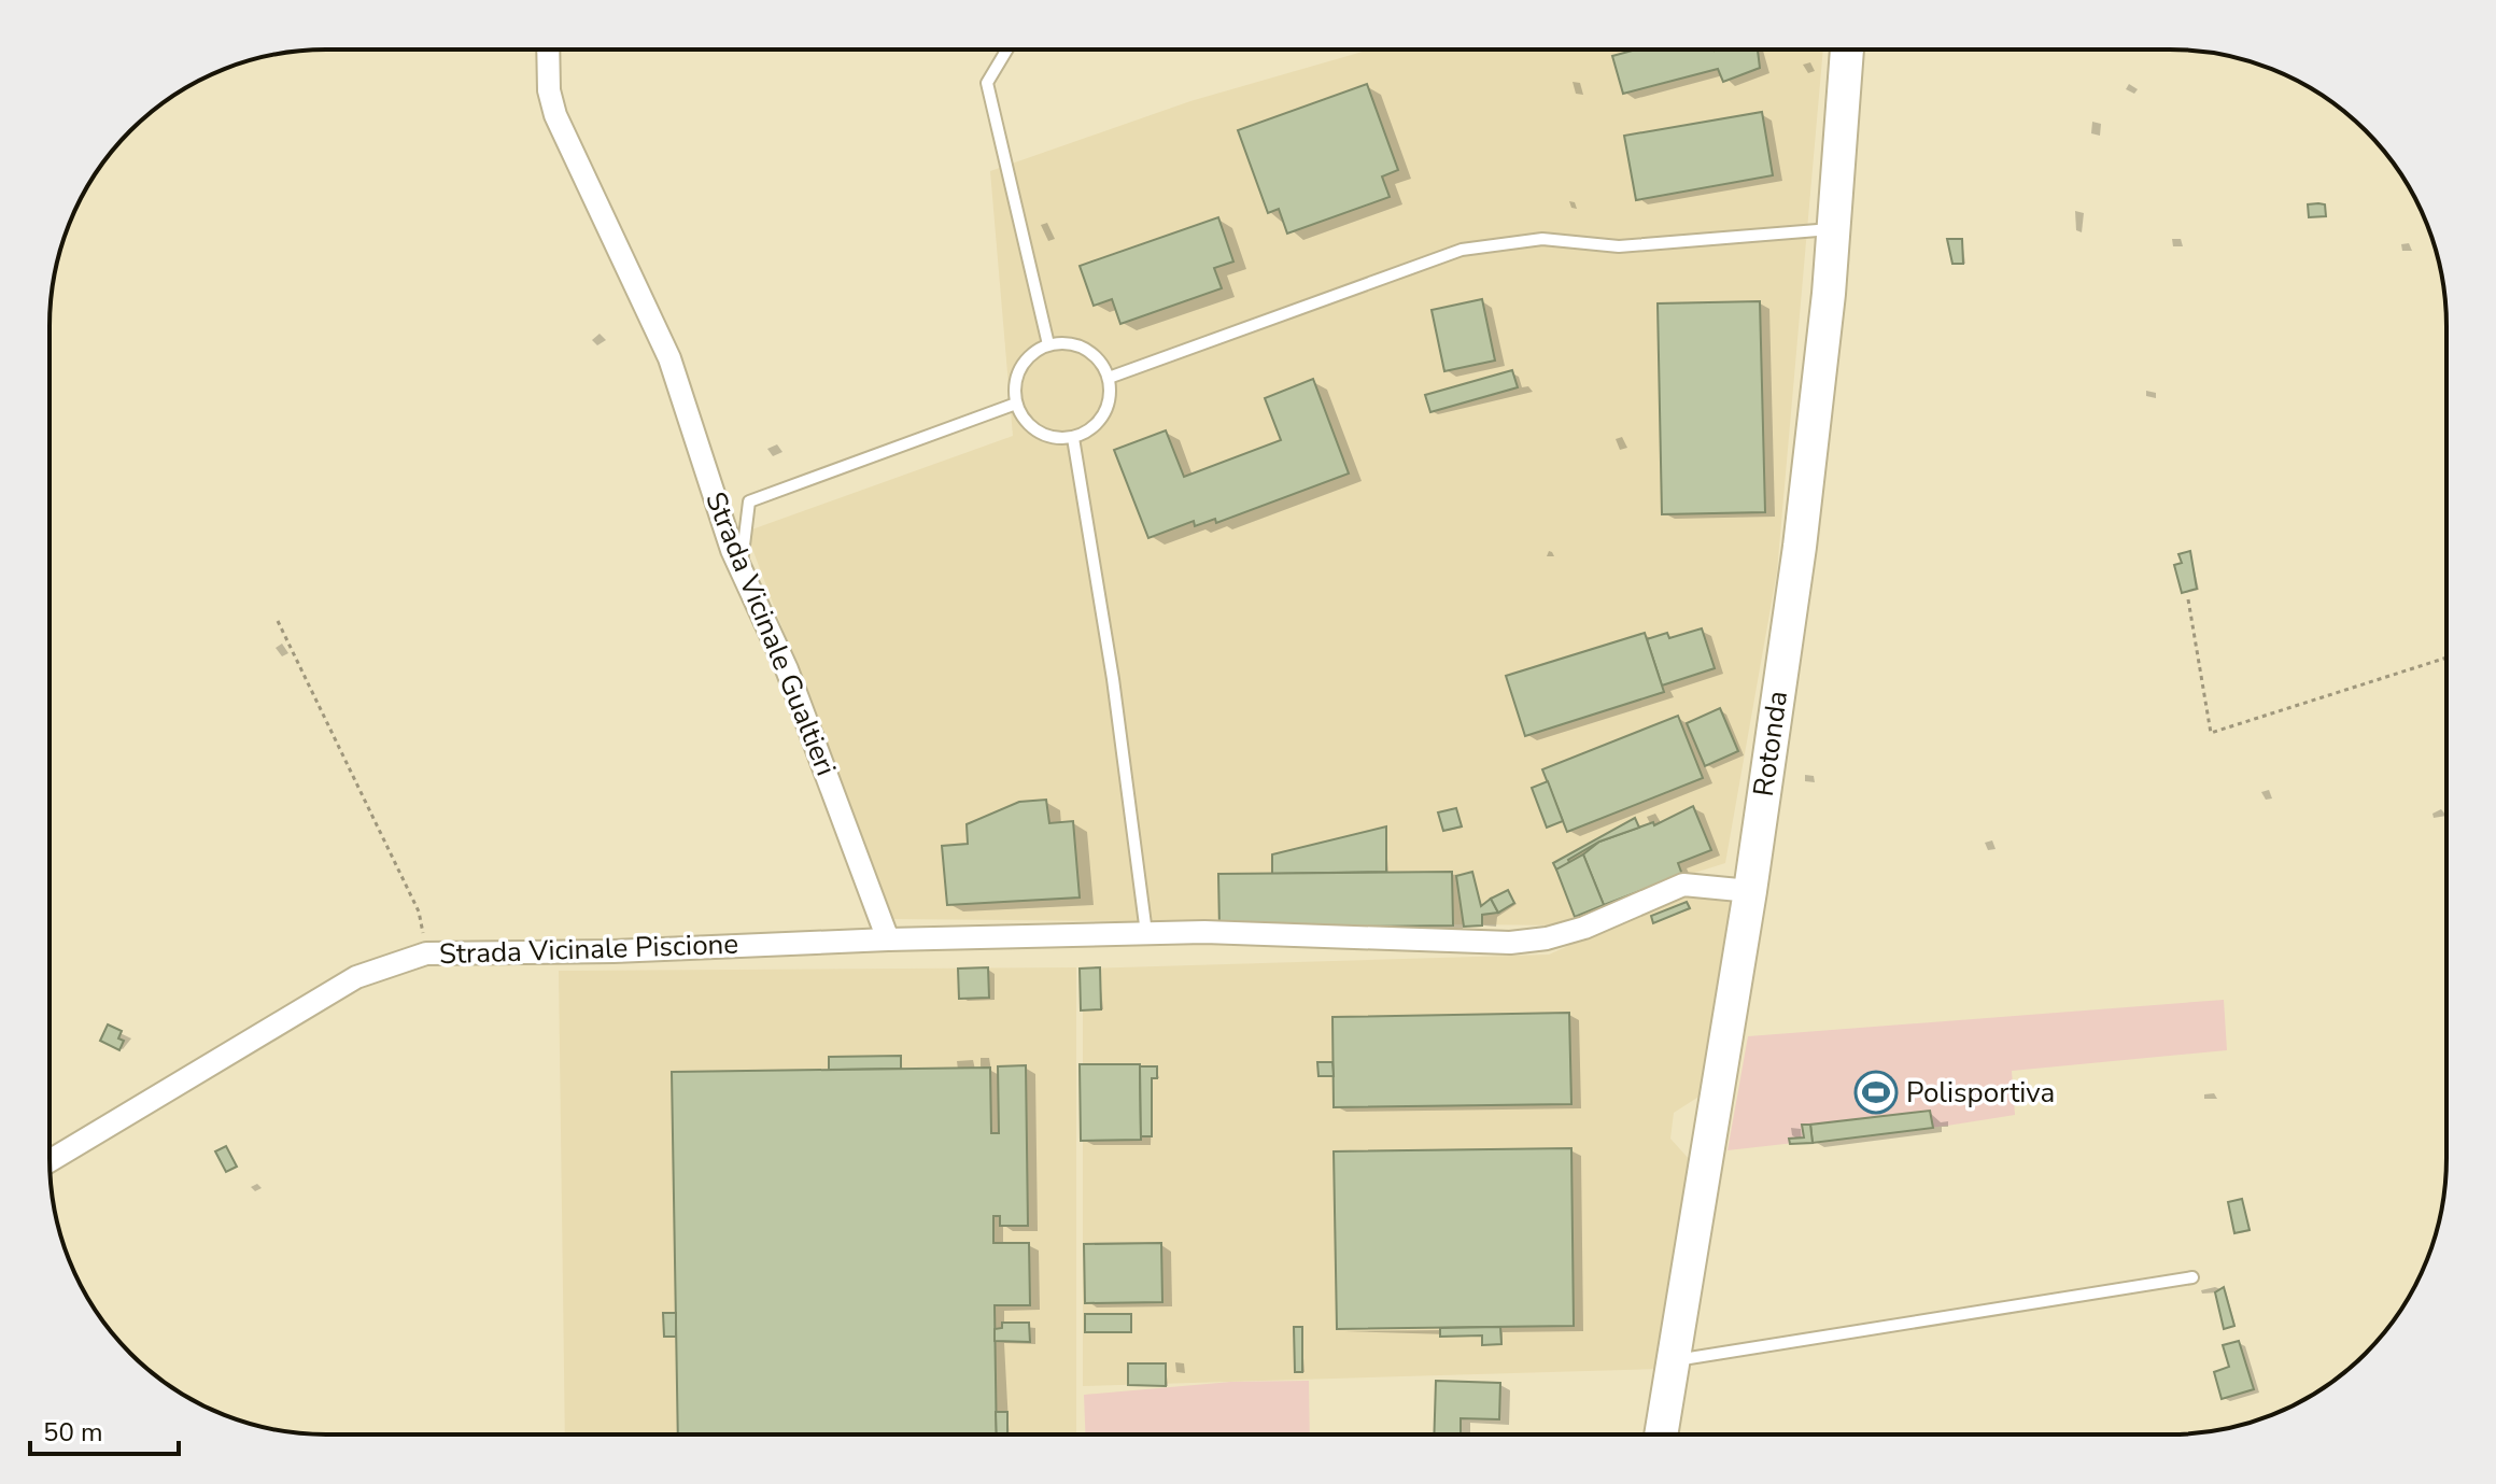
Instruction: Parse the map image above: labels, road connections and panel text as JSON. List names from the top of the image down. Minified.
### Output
{"streets":{"main road":["Rotonda"],"street":["Strada Vicinale Gualtieri","Strada Vicinale Piscione"]},"crossings":[["Strada Vicinale Gualtieri","Strada Vicinale Piscione"]],"places":{"sports":["Polisportiva"]},"scale_bar":"50 m"}
